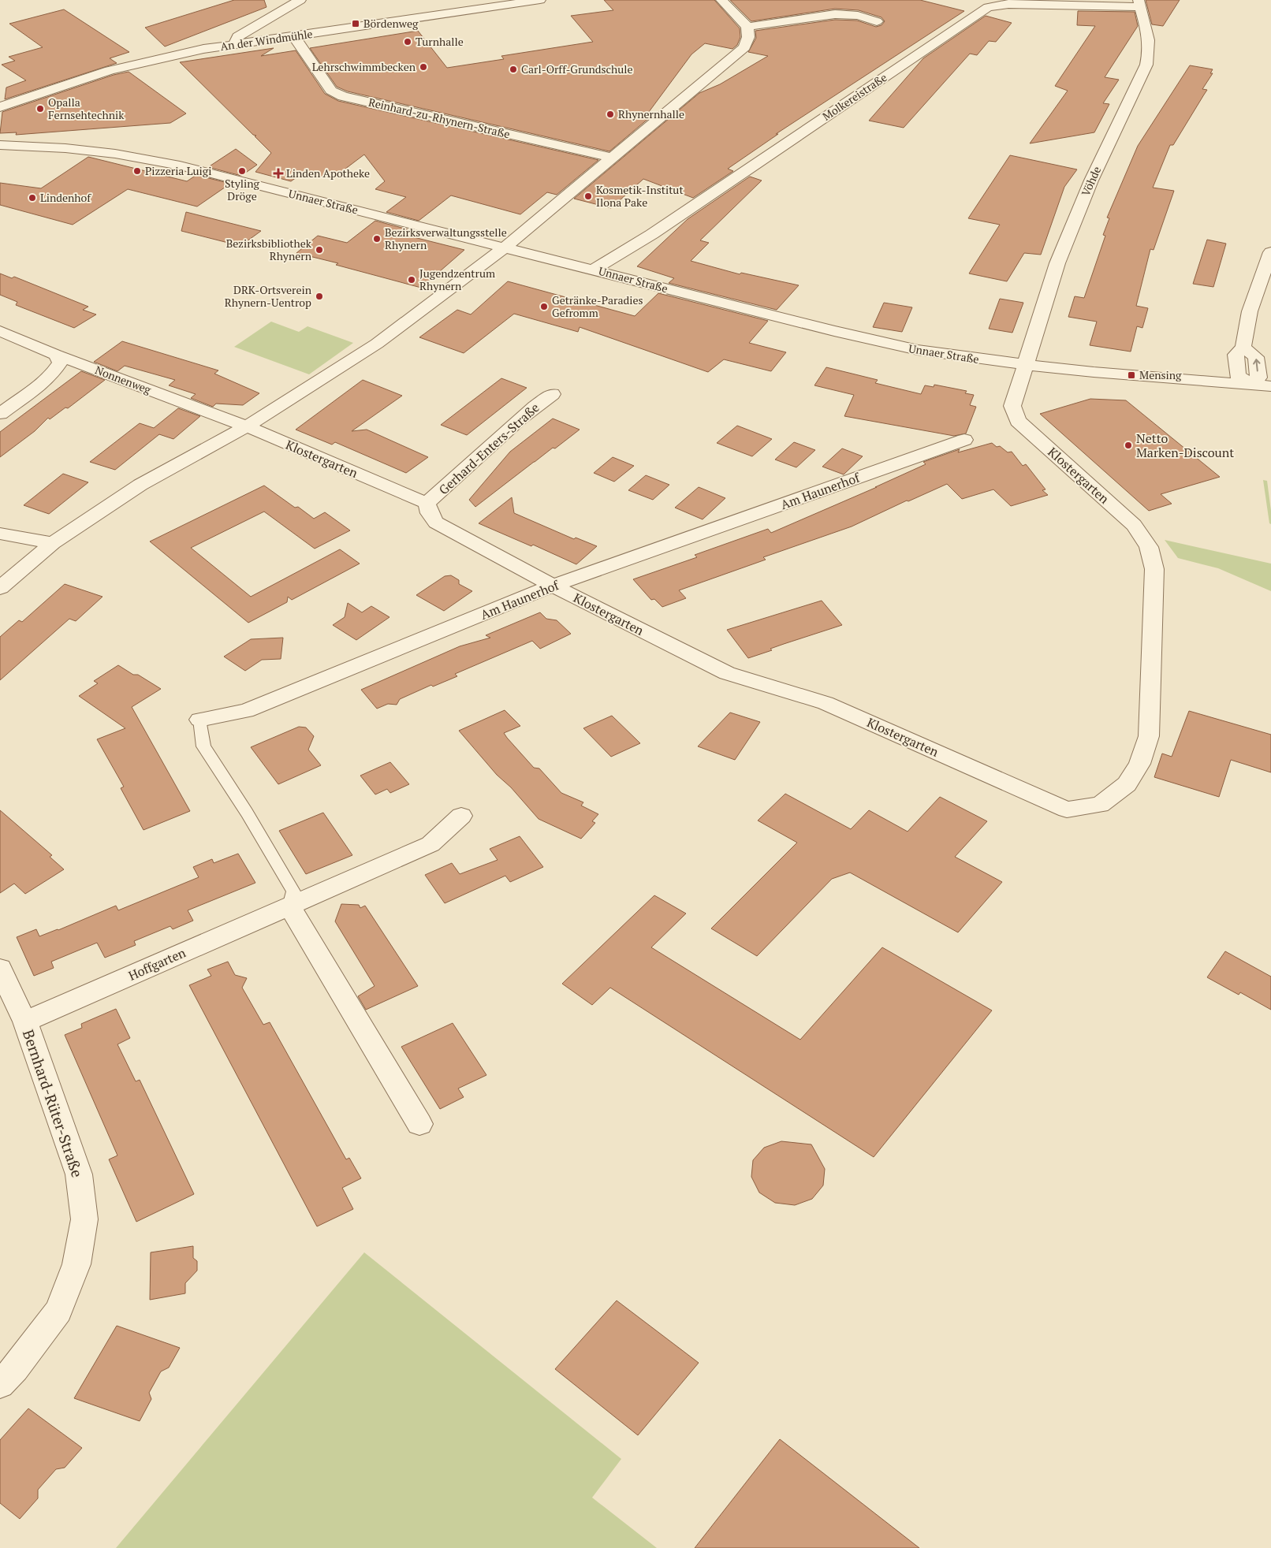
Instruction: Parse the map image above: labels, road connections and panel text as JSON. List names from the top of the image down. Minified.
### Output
{"streets":{"street":["An der Windmühle","Molkereistraße","Reinhard-zu-Rhynern-Straße","Vöhde","Unnaer Straße","Nonnenweg","Gerhard-Enters-Straße","Klostergarten","Am Haunerhof","Hoffgarten","Bernhard-Rüter-Straße"]},"crossings":[["An der Windmühle","Reinhard-zu-Rhynern-Straße"],["Molkereistraße","Vöhde"],["Molkereistraße","Unnaer Straße"],["Vöhde","Unnaer Straße"],["Vöhde","Klostergarten"],["Unnaer Straße","Klostergarten"],["Nonnenweg","Klostergarten"],["Gerhard-Enters-Straße","Klostergarten"],["Klostergarten","Am Haunerhof"],["Am Haunerhof","Hoffgarten"],["Hoffgarten","Bernhard-Rüter-Straße"]],"places":{"transit":["Bördenweg","Mensing"],"other":["Turnhalle","Lehrschwimmbecken","Carl-Orff-Grundschule","Opalla Fernsehtechnik","Rhynernhalle","Pizzeria Luigi","Styling Dröge","Kosmetik-Institut Ilona Pake","Lindenhof","Bezirksverwaltungsstelle Rhynern","Bezirksbibliothek Rhynern","Jugendzentrum Rhynern","DRK-Ortsverein Rhynern-Uentrop","Getränke-Paradies Gefromm","Netto Marken-Discount"],"health":["Linden Apotheke"]}}
